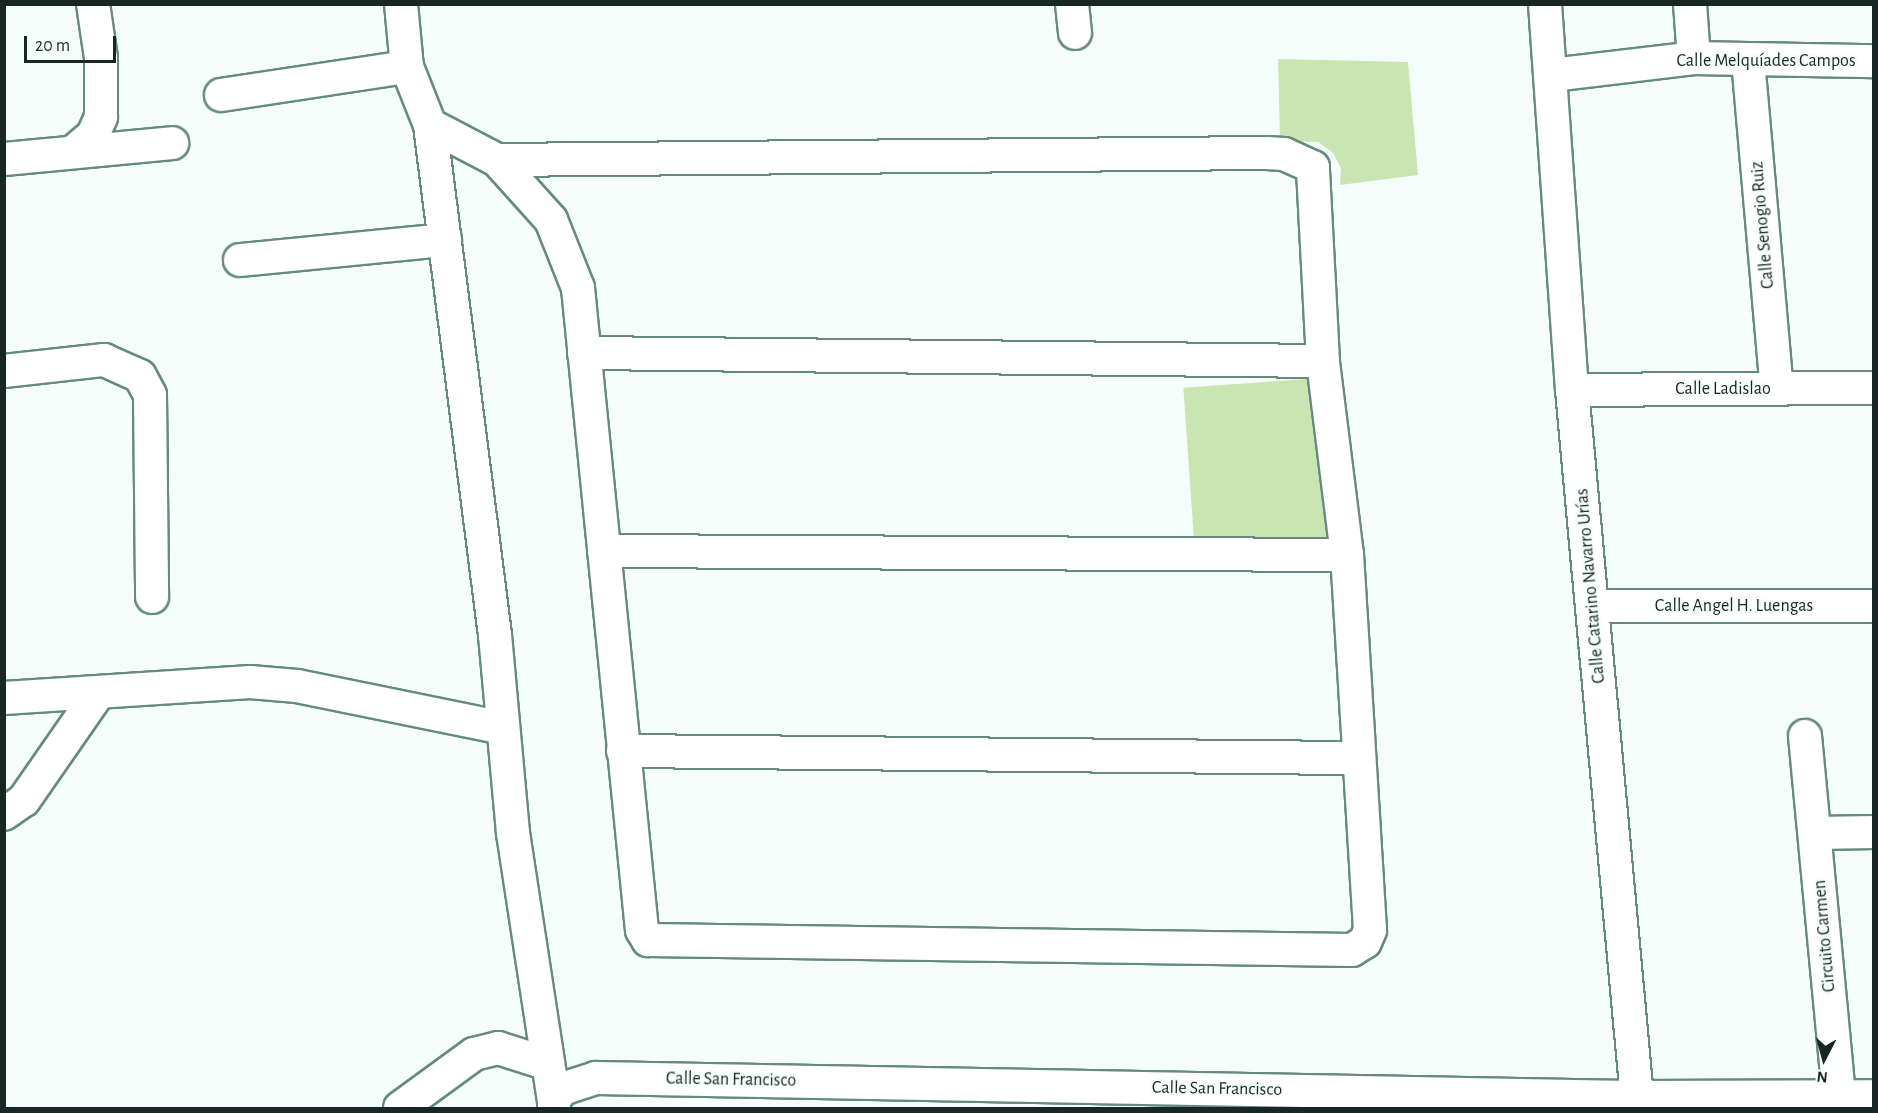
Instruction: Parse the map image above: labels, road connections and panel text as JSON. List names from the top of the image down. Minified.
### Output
{"streets":{"street":["Calle Melquíades Campos","Calle Senogio Ruiz","Calle Ladislao","Calle Catarino Navarro Urías","Calle Angel H. Luengas","Circuito Carmen","Calle San Francisco"]},"crossings":[["Calle Melquíades Campos","Calle Senogio Ruiz"],["Calle Melquíades Campos","Calle Catarino Navarro Urías"],["Calle Senogio Ruiz","Calle Ladislao"],["Calle Ladislao","Calle Catarino Navarro Urías"],["Calle Catarino Navarro Urías","Calle Angel H. Luengas"],["Calle Catarino Navarro Urías","Calle San Francisco"],["Circuito Carmen","Calle San Francisco"]],"scale_bar":"20 m","north":"bottom"}
